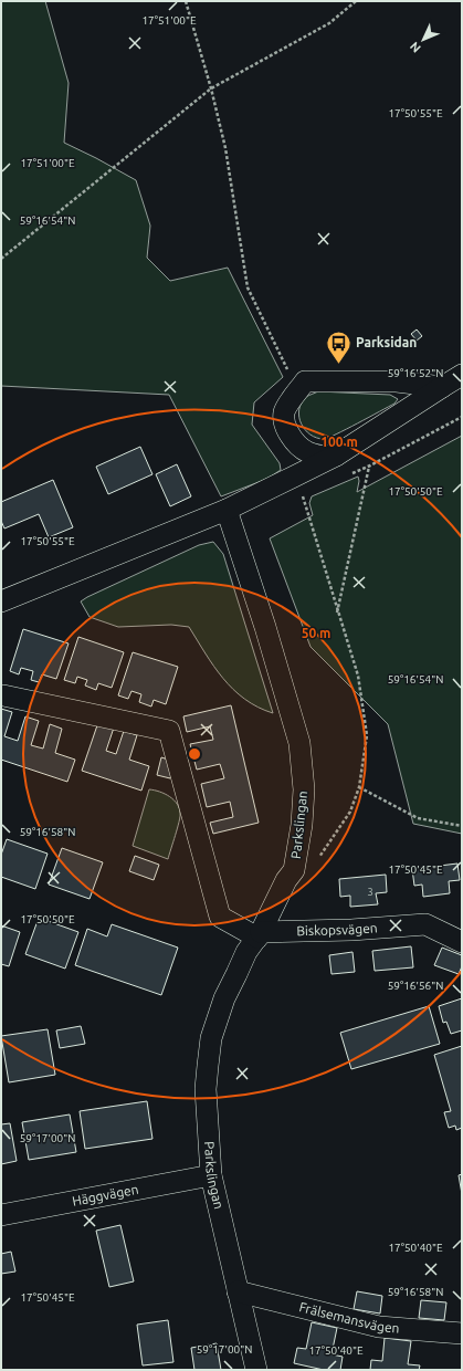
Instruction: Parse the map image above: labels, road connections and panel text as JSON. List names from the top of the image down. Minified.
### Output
{"streets":{"street":["Parkslingan","Biskopsvägen","Häggvägen","Frälsemansvägen"]},"crossings":[["Parkslingan","Biskopsvägen"],["Parkslingan","Häggvägen"],["Parkslingan","Frälsemansvägen"]],"places":{"bus stop":["Parksidan"]},"house_numbers":["3"],"north":"bottom left","coordinates":["17°51'00\"E","17°50'55\"E","59°16'54\"N","59°16'52\"N","17°50'50\"E","59°16'58\"N","17°50'45\"E","59°16'56\"N","59°17'00\"N","17°50'40\"E"],"rings":["100 m","50 m"]}
